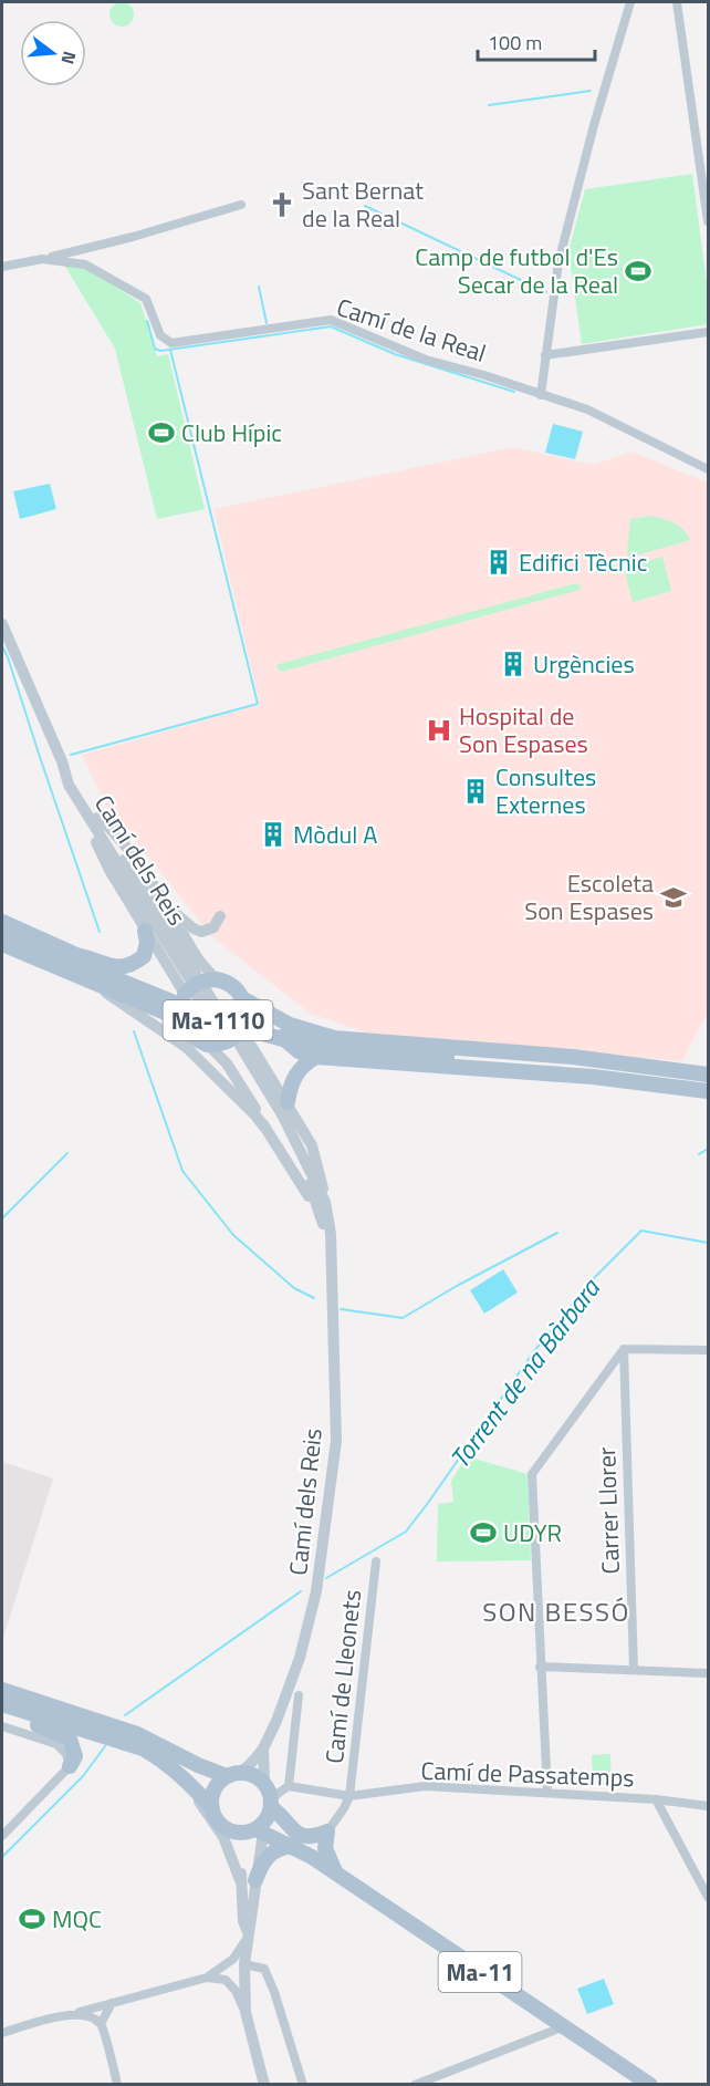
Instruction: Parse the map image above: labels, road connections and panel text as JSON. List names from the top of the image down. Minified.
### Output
{"streets":{"main road":["Ma-1110","Ma-11"],"street":["Camí de la Real","Camí dels Reis","Carrer Llorer","Camí de Lleonets","Camí de Passatemps"]},"crossings":[["Camí dels Reis","Ma-1110"],["Camí de Lleonets","Camí de Passatemps"]],"districts":["SON BESSÓ"],"water":["Torrent de na Bàrbara"],"places":{"church":["Sant Bernat de la Real"],"sports":["Camp de futbol d'Es Secar de la Real","Club Hípic","UDYR","MQC"],"building":["Edifici Tècnic","Urgències","Consultes Externes","Mòdul A"],"hospital":["Hospital de Son Espases"],"school or university":["Escoleta Son Espases"]},"scale_bar":"100 m","north":"right"}
